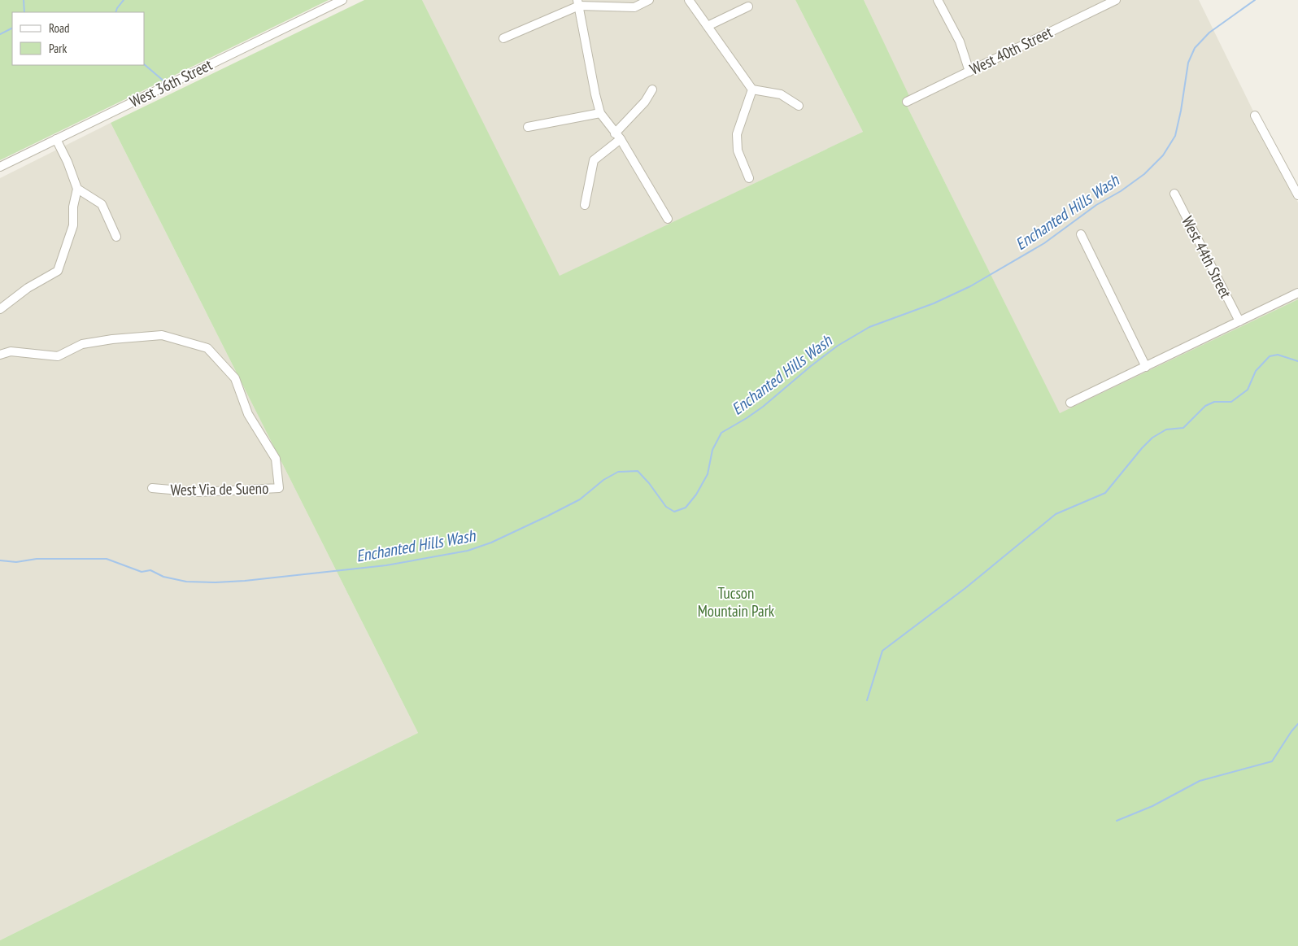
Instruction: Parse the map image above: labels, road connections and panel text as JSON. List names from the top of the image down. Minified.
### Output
{"streets":{"street":["West 40th Street","West 36th Street","West 44th Street","West Via de Sueno"]},"water":["Enchanted Hills Wash"],"parks":["Tucson Mountain Park"],"legend":["Road","Park"]}
